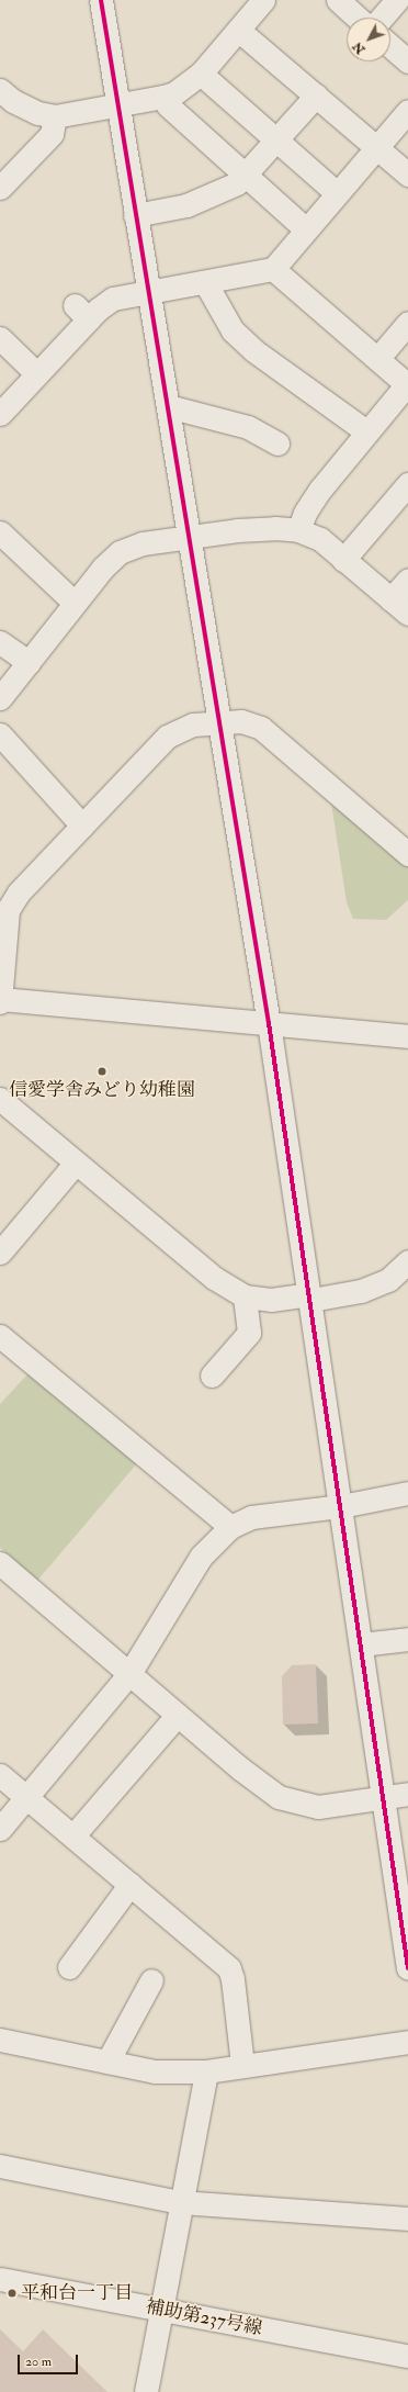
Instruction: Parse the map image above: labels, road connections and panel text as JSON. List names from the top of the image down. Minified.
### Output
{"streets":{"street":["補助第237号線"]},"places":["信愛学舎みどり幼稚園","平和台一丁目"],"scale_bar":"20 m","north":"bottom left"}
